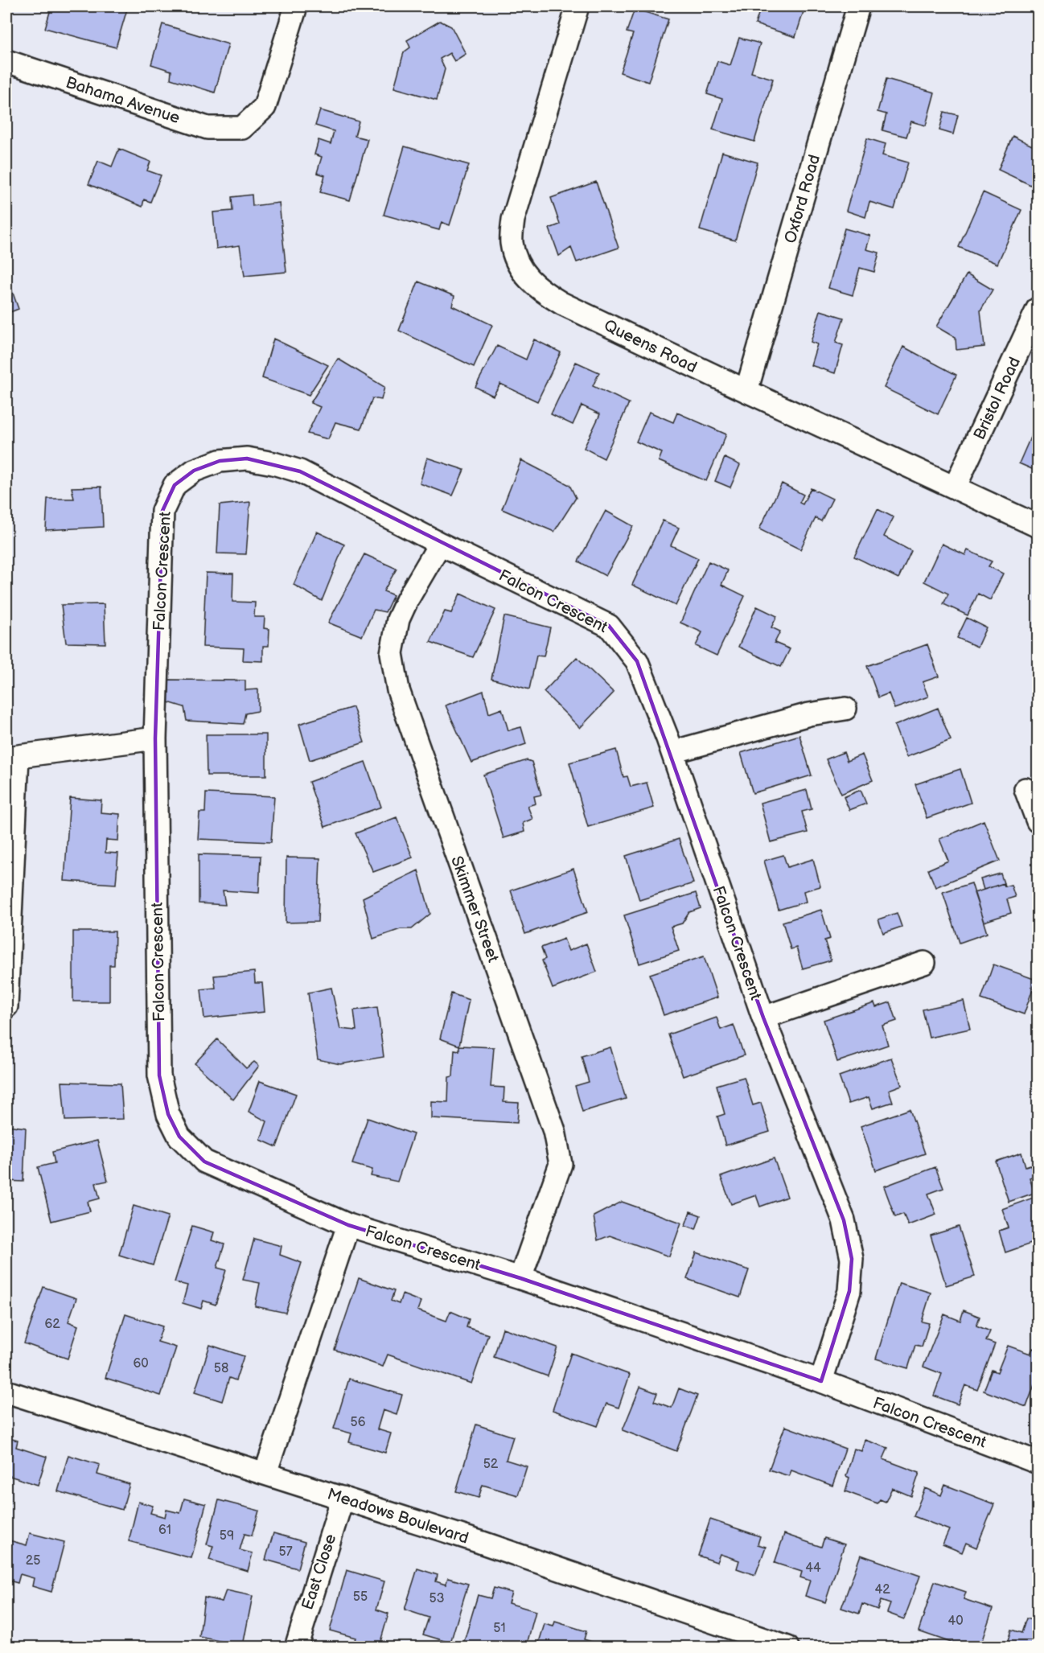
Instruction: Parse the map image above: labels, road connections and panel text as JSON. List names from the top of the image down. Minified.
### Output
{"streets":{"street":["Bahama Avenue","Oxford Road","Queens Road","Bristol Road","Falcon Crescent","Skimmer Street","Meadows Boulevard","East Close"]},"crossings":[["Oxford Road","Queens Road"],["Queens Road","Bristol Road"],["Falcon Crescent","Skimmer Street"],["Meadows Boulevard","East Close"]],"house_numbers":["62","60","58","56","52","61","59","57","25","44","42","55","53","40","51"]}
